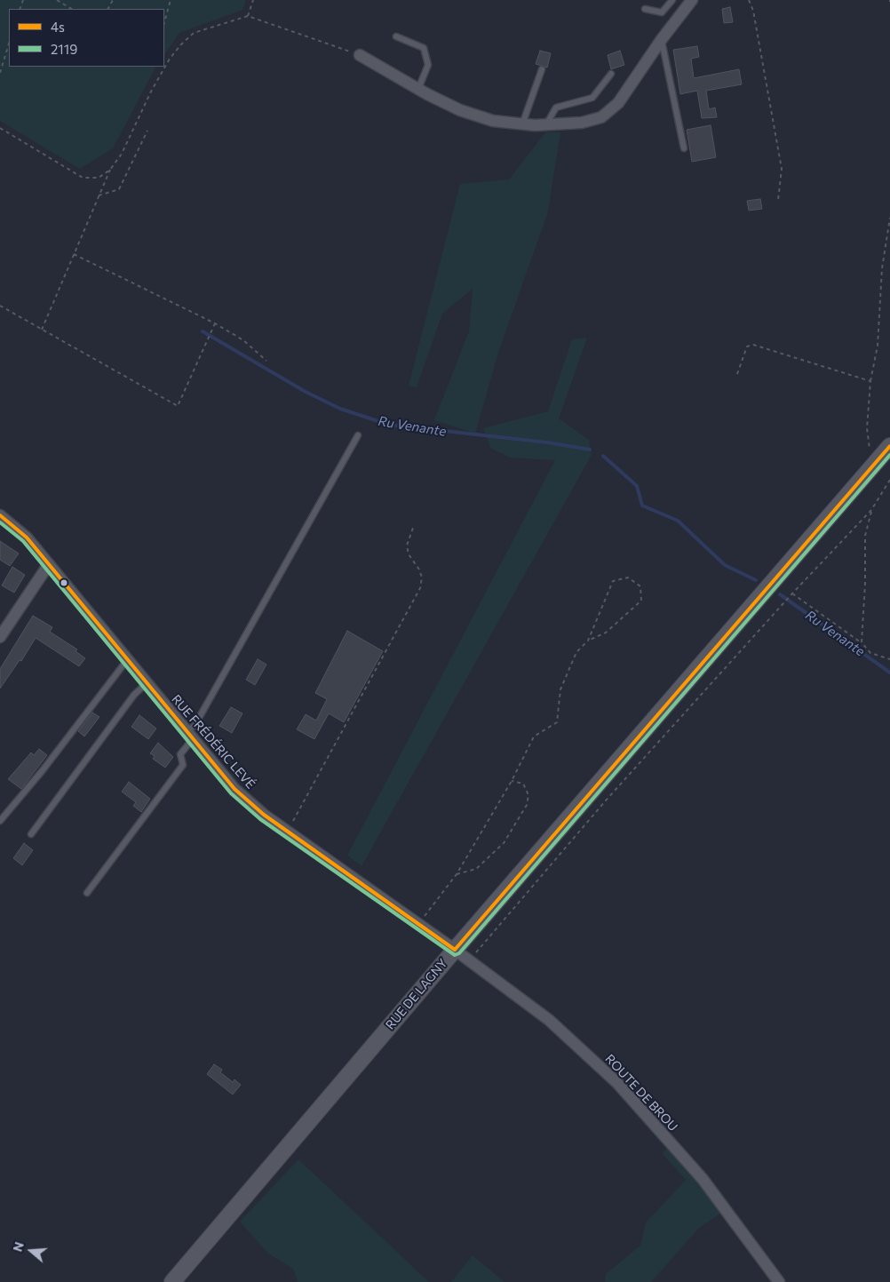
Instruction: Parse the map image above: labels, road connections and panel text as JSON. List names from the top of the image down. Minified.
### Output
{"streets":{"main road":["RUE DE LAGNY"],"street":["RUE FRÉDÉRIC LEVÉ","ROUTE DE BROU"]},"crossings":[["RUE FRÉDÉRIC LEVÉ","RUE DE LAGNY"],["RUE FRÉDÉRIC LEVÉ","ROUTE DE BROU"],["RUE DE LAGNY","ROUTE DE BROU"]],"water":["Ru Venante"],"lines":["transit line 4s","transit line 2119"],"legend":["4s","2119"],"north":"left"}
